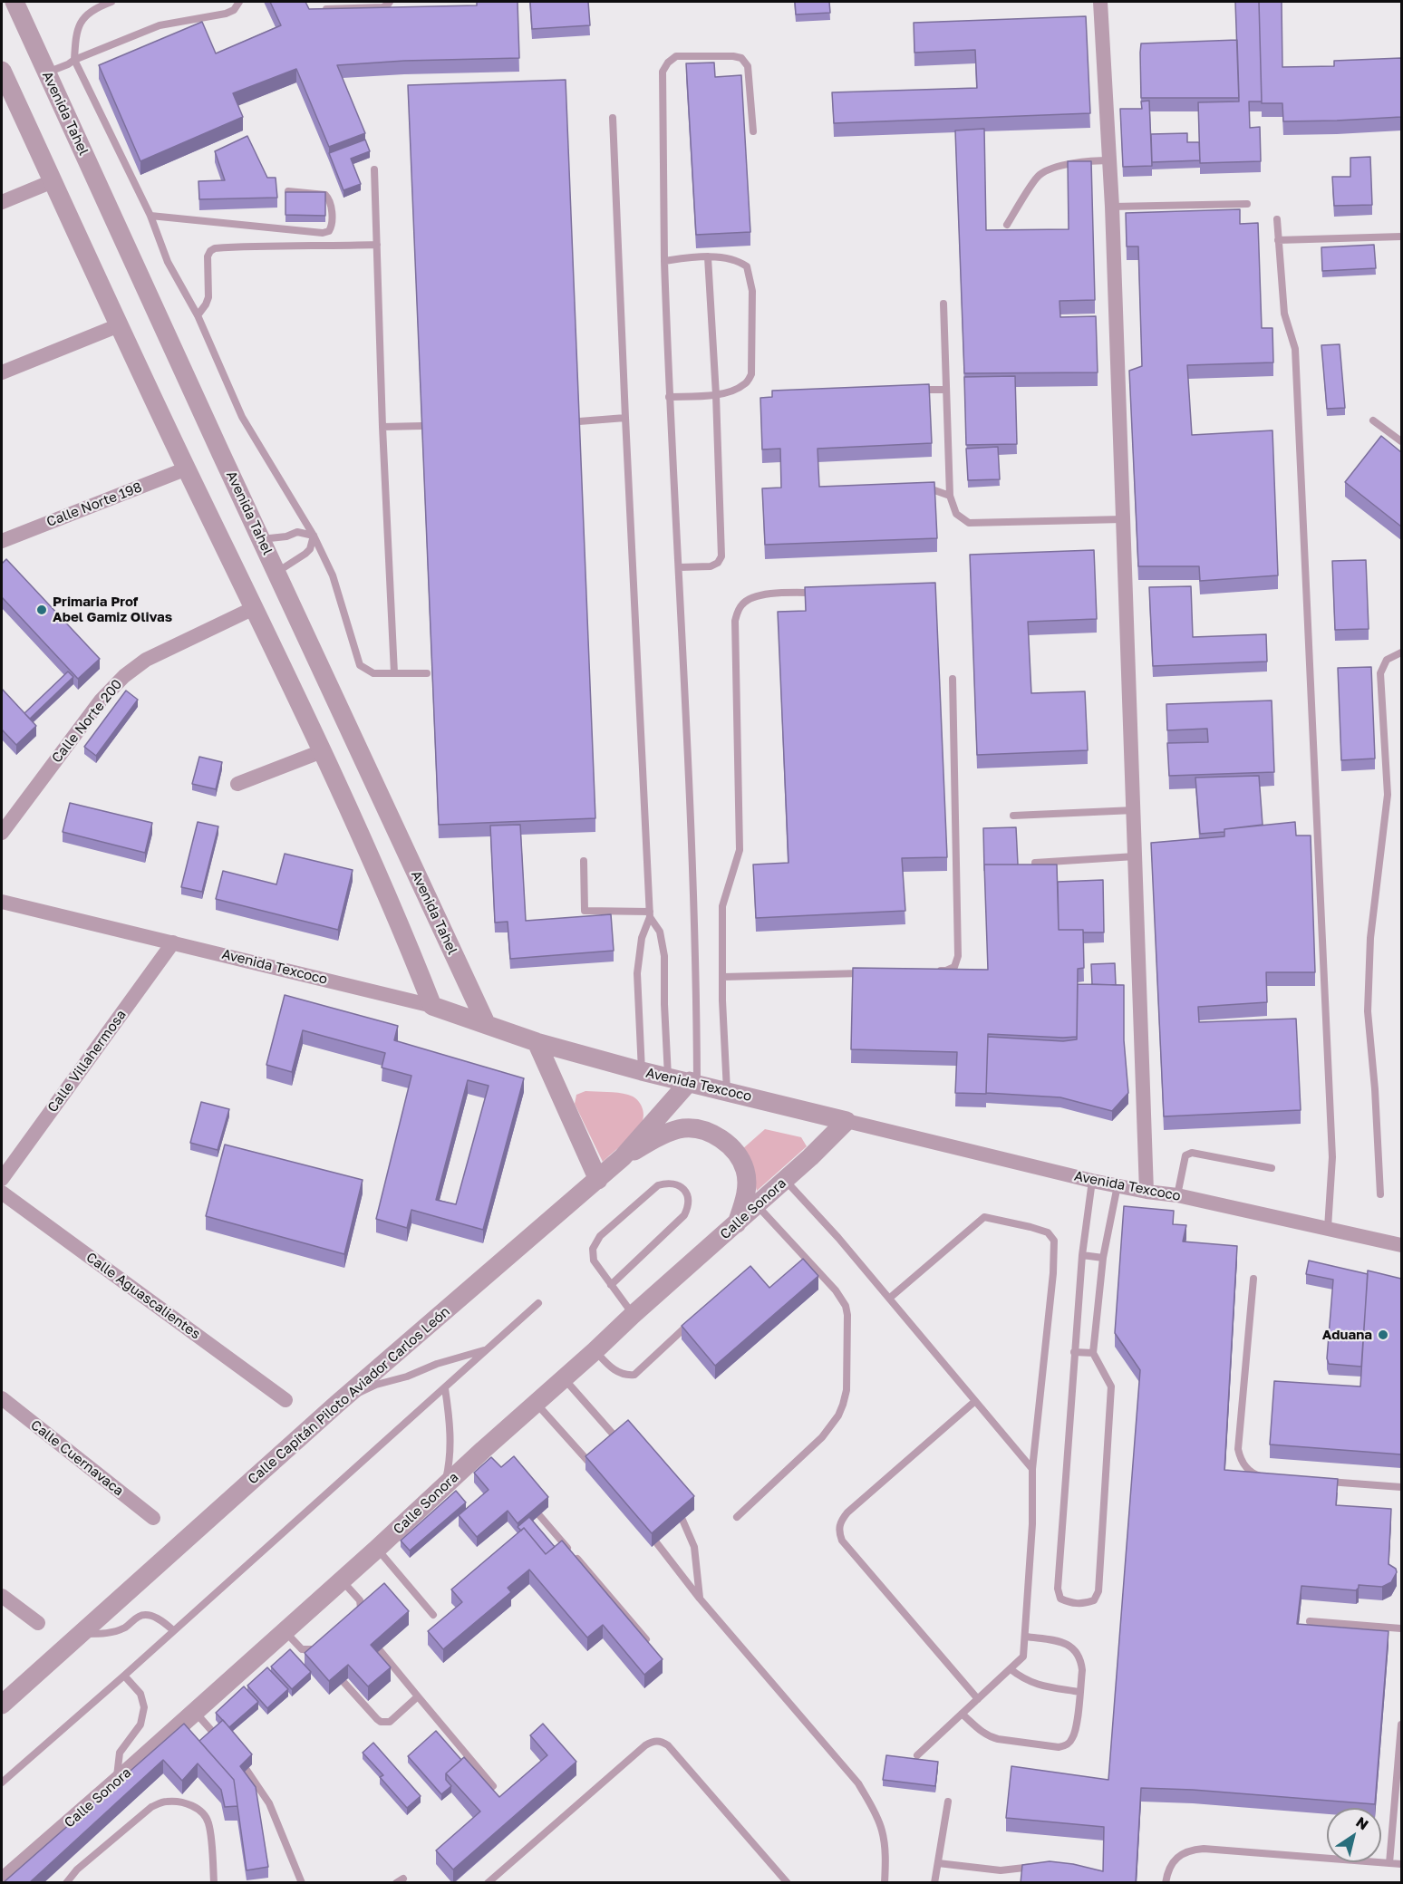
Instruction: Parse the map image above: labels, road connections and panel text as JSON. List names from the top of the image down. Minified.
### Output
{"streets":{"street":["Avenida Tahel","Calle Norte 198","Calle Norte 200","Avenida Texcoco","Calle Villahermosa","Calle Sonora","Calle Aguascalientes","Calle Capitán Piloto Aviador Carlos León","Calle Cuernavaca"]},"crossings":[["Avenida Tahel","Avenida Texcoco"],["Avenida Texcoco","Calle Villahermosa"],["Avenida Texcoco","Calle Sonora"],["Avenida Texcoco","Calle Capitán Piloto Aviador Carlos León"]],"places":["Primaria Prof Abel Gamiz Olivas","Aduana"],"north":"top right"}
